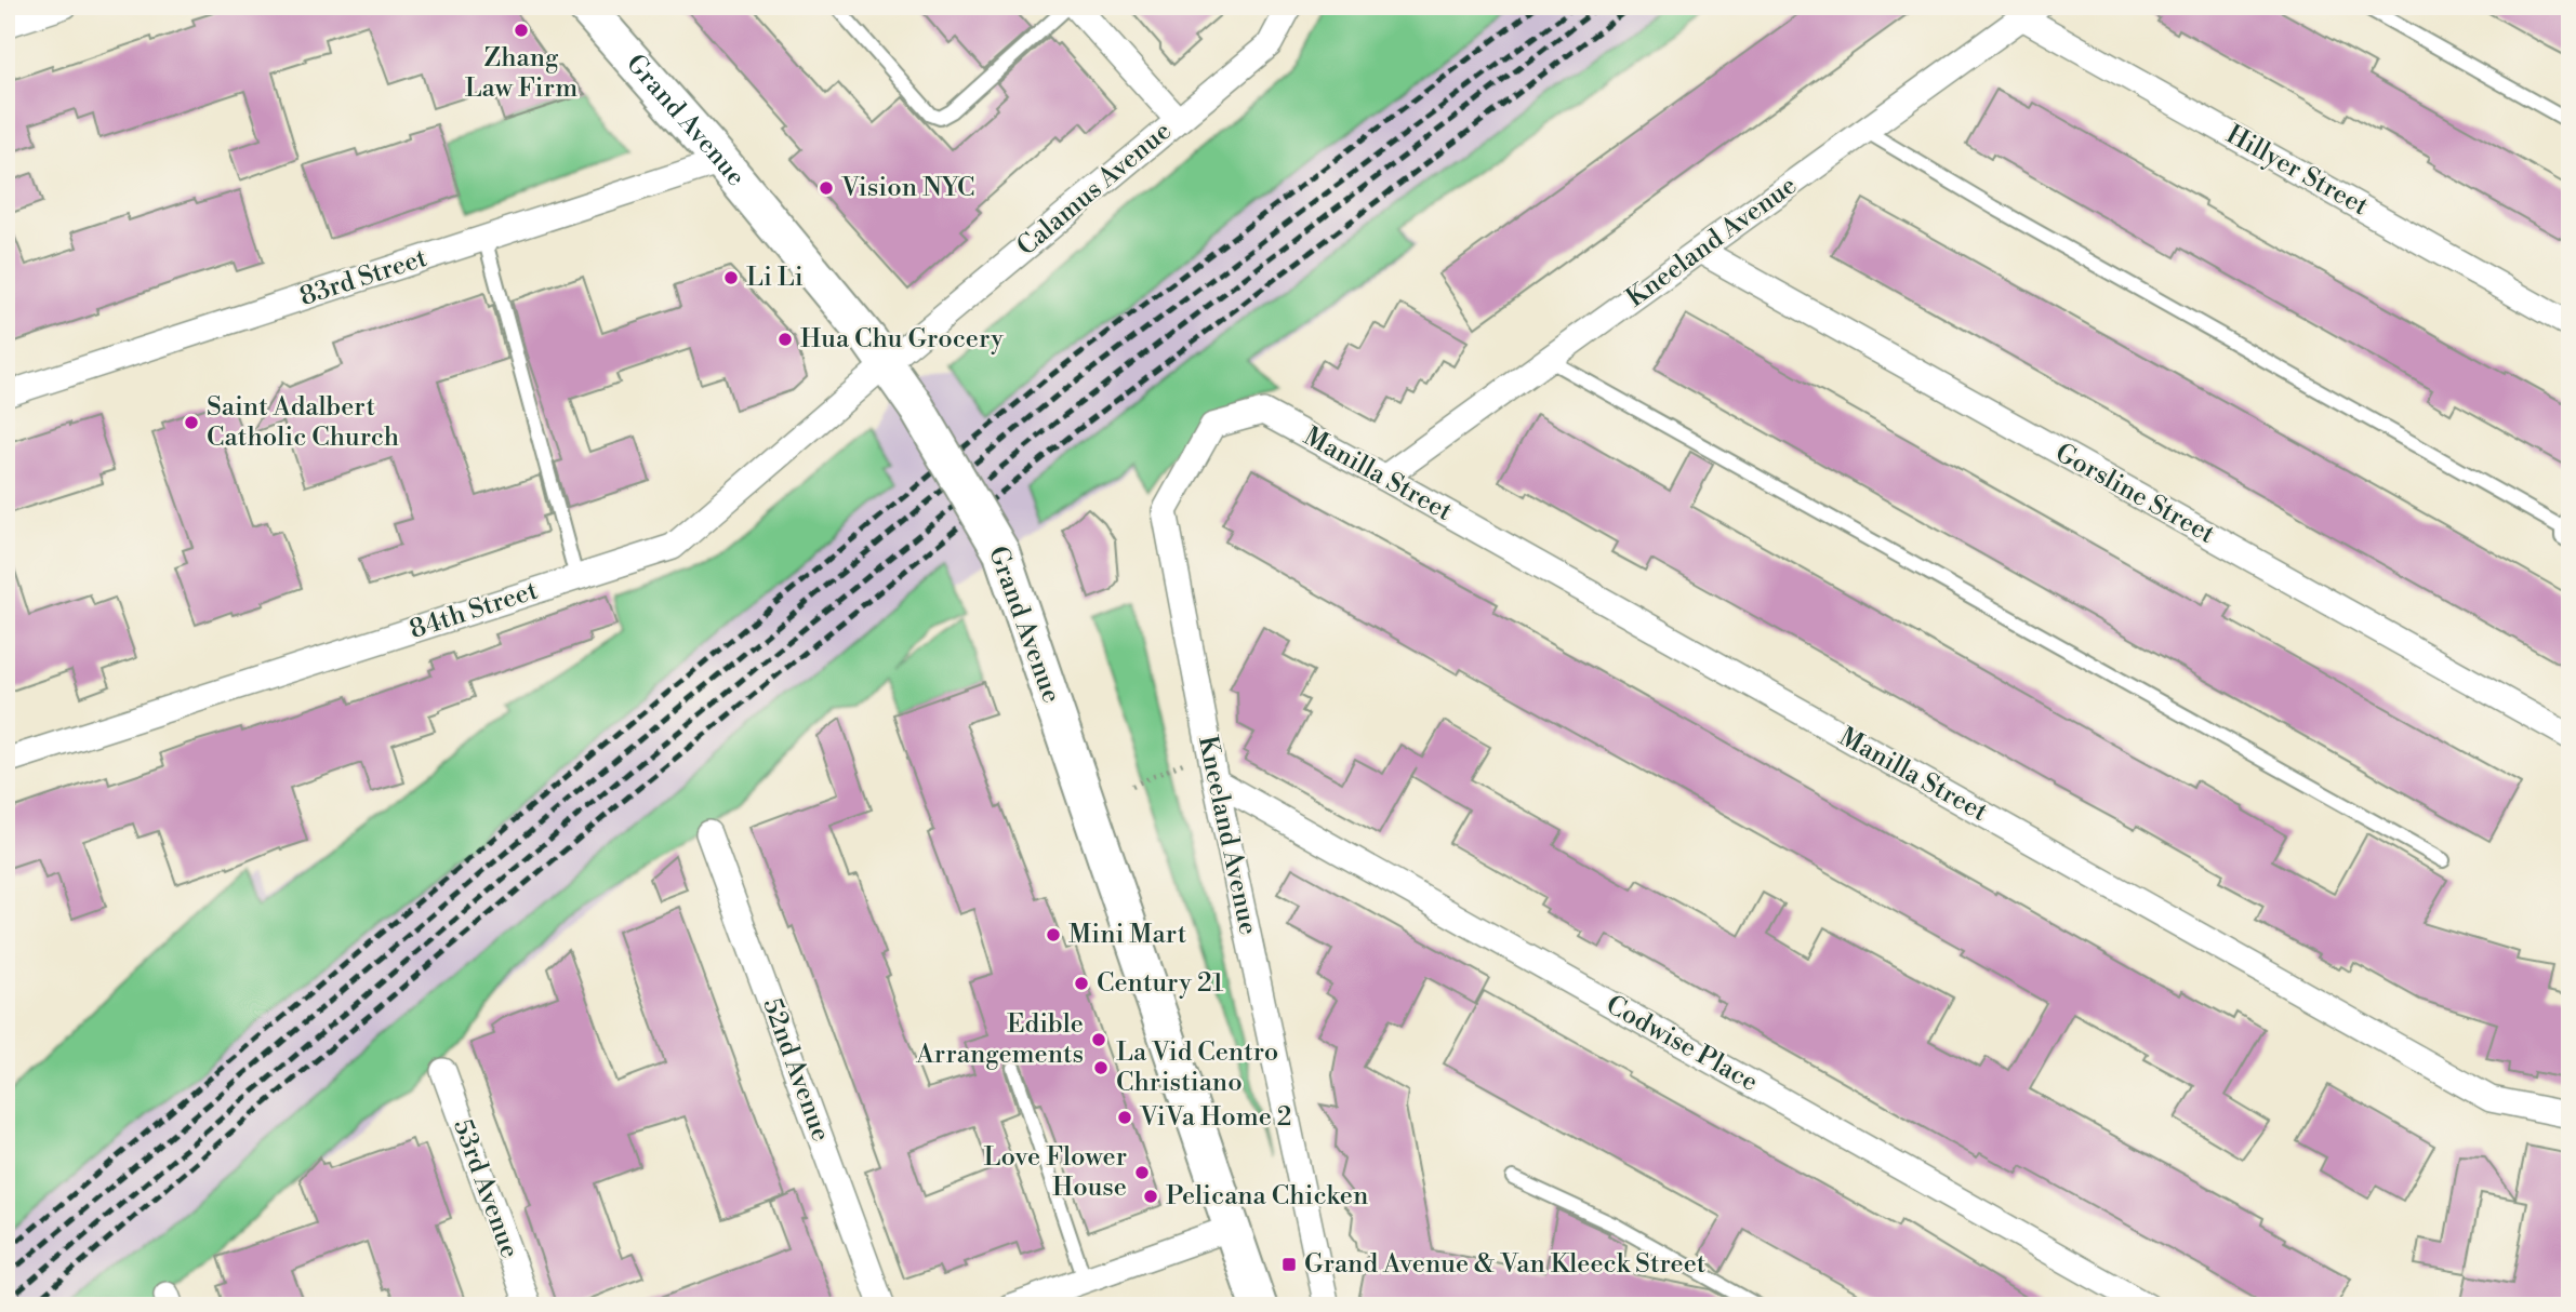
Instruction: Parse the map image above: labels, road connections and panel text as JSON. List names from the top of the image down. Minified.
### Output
{"streets":{"main road":["Grand Avenue"],"street":["Hillyer Street","Calamus Avenue","Kneeland Avenue","83rd Street","Manilla Street","Gorsline Street","84th Street","Codwise Place","52nd Avenue","53rd Avenue"]},"crossings":[["Grand Avenue","Calamus Avenue"],["Grand Avenue","83rd Street"],["Grand Avenue","84th Street"],["Hillyer Street","Kneeland Avenue"],["Calamus Avenue","84th Street"],["Kneeland Avenue","Manilla Street"],["Kneeland Avenue","Gorsline Street"],["Kneeland Avenue","Codwise Place"]],"places":{"other":["Zhang Law Firm","Vision NYC","Li Li","Hua Chu Grocery","Saint Adalbert Catholic Church","Mini Mart","Century 21","Edible Arrangements","La Vid Centro Christiano","ViVa Home 2","Love Flower House","Pelicana Chicken"],"transit":["Grand Avenue & Van Kleeck Street"]}}
